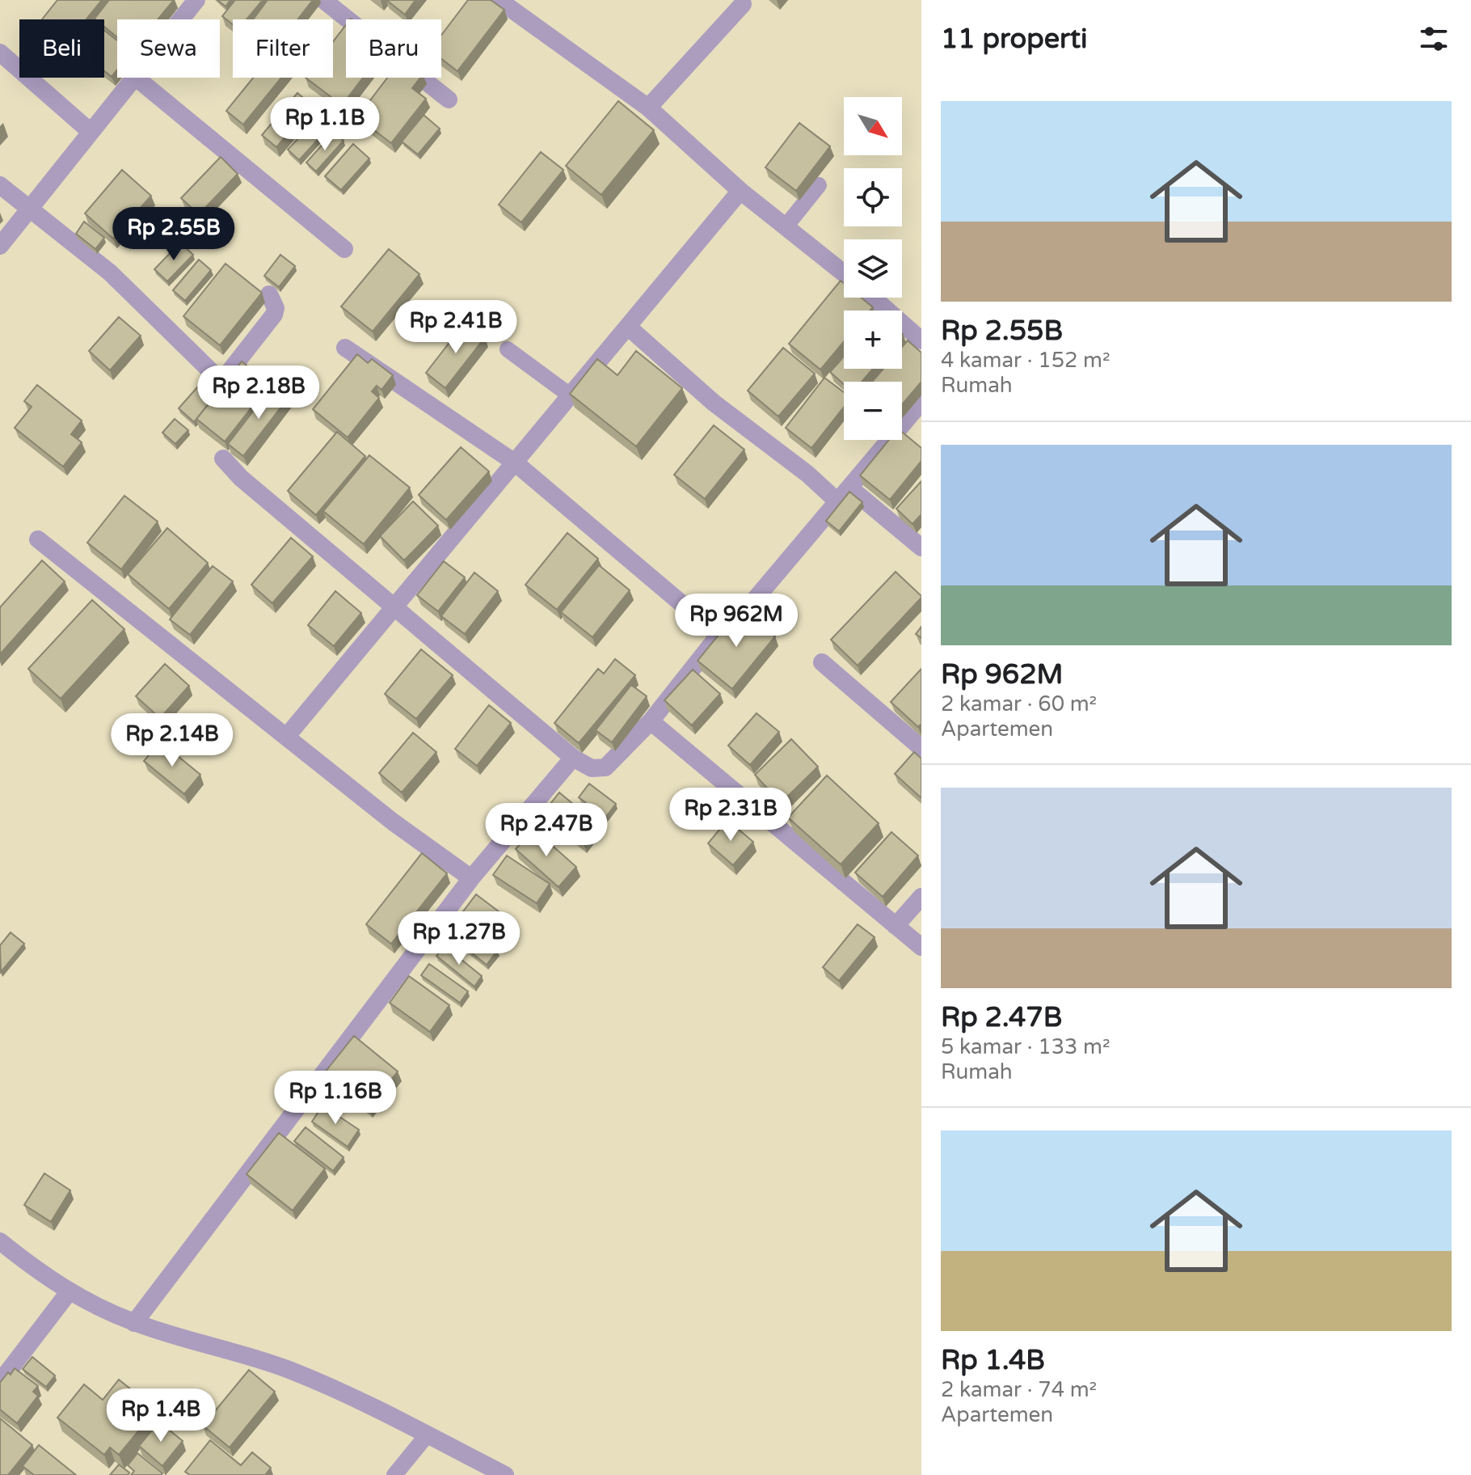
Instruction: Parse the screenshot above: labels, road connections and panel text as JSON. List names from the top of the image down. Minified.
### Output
{"north":"bottom right","page":{"heading":"11 properti","chip":["Beli","Sewa","Filter","Baru"],"list":[{"name":"Rp 2.55B","note":"4 kamar · 152 m² · Rumah"},{"name":"Rp 962M","note":"2 kamar · 60 m² · Apartemen"},{"name":"Rp 2.47B","note":"5 kamar · 133 m² · Rumah"},{"name":"Rp 1.4B","note":"2 kamar · 74 m² · Apartemen"}],"map_buttons":["+","−"],"price":["Rp 1.1B","Rp 2.55B","Rp 2.41B","Rp 2.18B","Rp 962M","Rp 2.14B","Rp 2.31B","Rp 2.47B","Rp 1.27B","Rp 1.16B","Rp 1.4B"]}}
